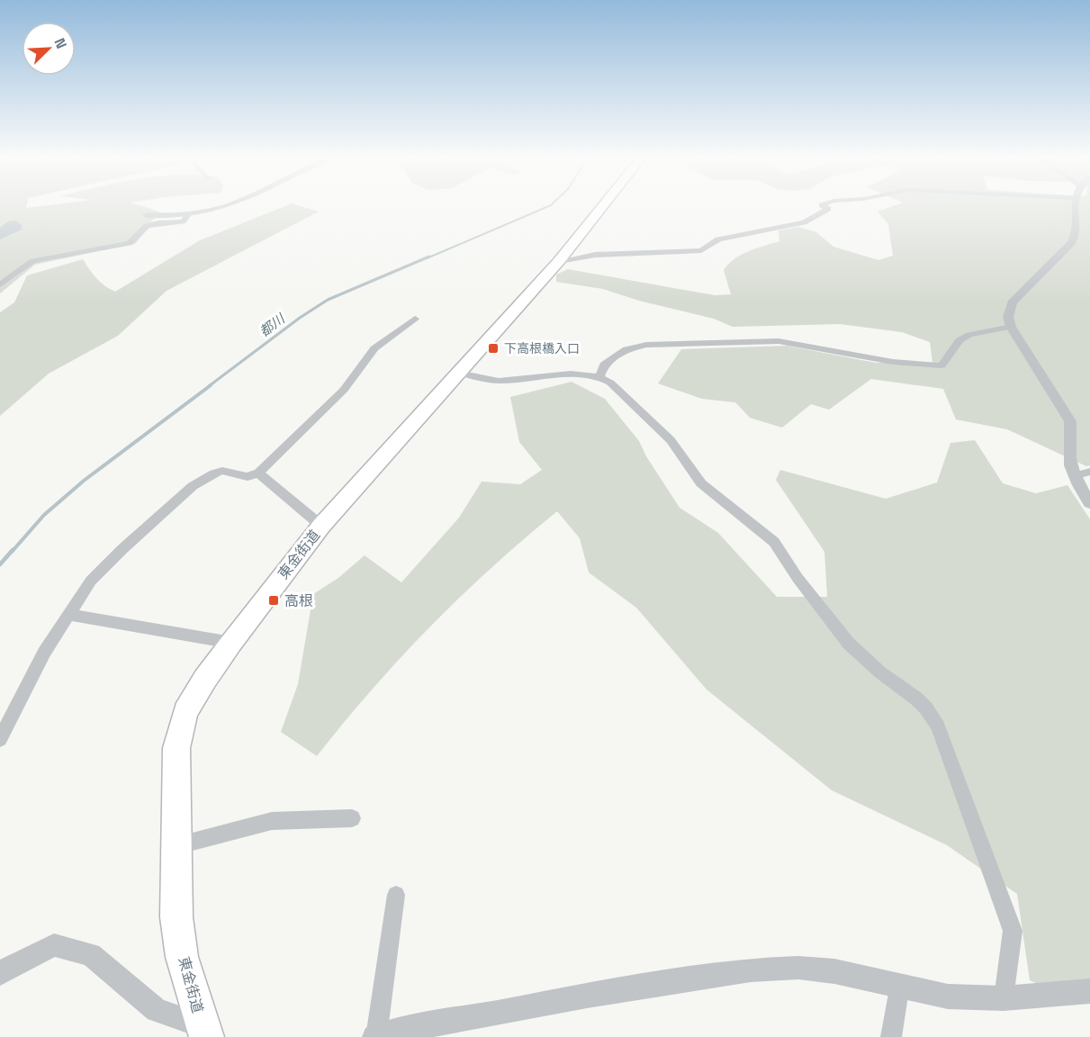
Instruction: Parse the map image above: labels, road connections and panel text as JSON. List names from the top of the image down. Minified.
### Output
{"streets":{"highway":["東金街道"]},"water":["都川"],"places":{"transit":["下高根橋入口","高根"]},"north":"top right"}
